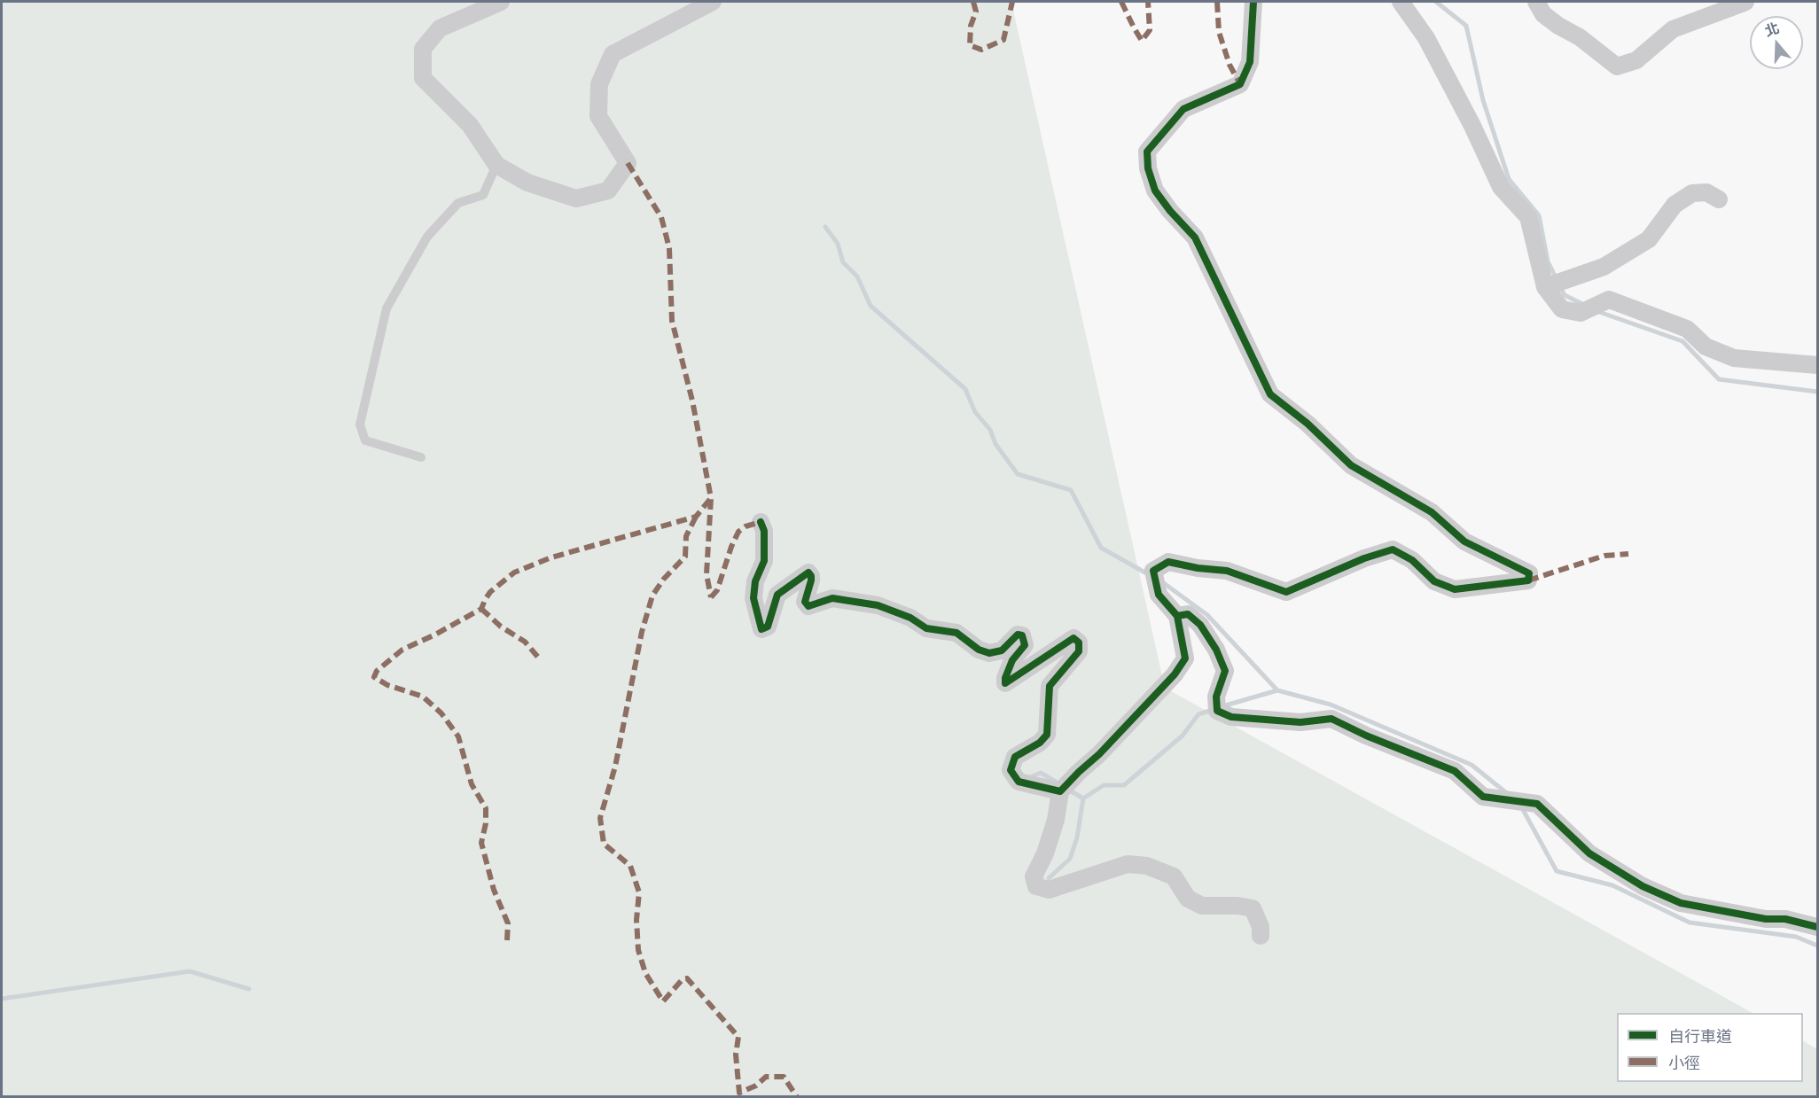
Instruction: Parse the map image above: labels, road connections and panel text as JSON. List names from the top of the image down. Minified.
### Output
{"legend":["自行車道","小徑"],"north":"top"}
